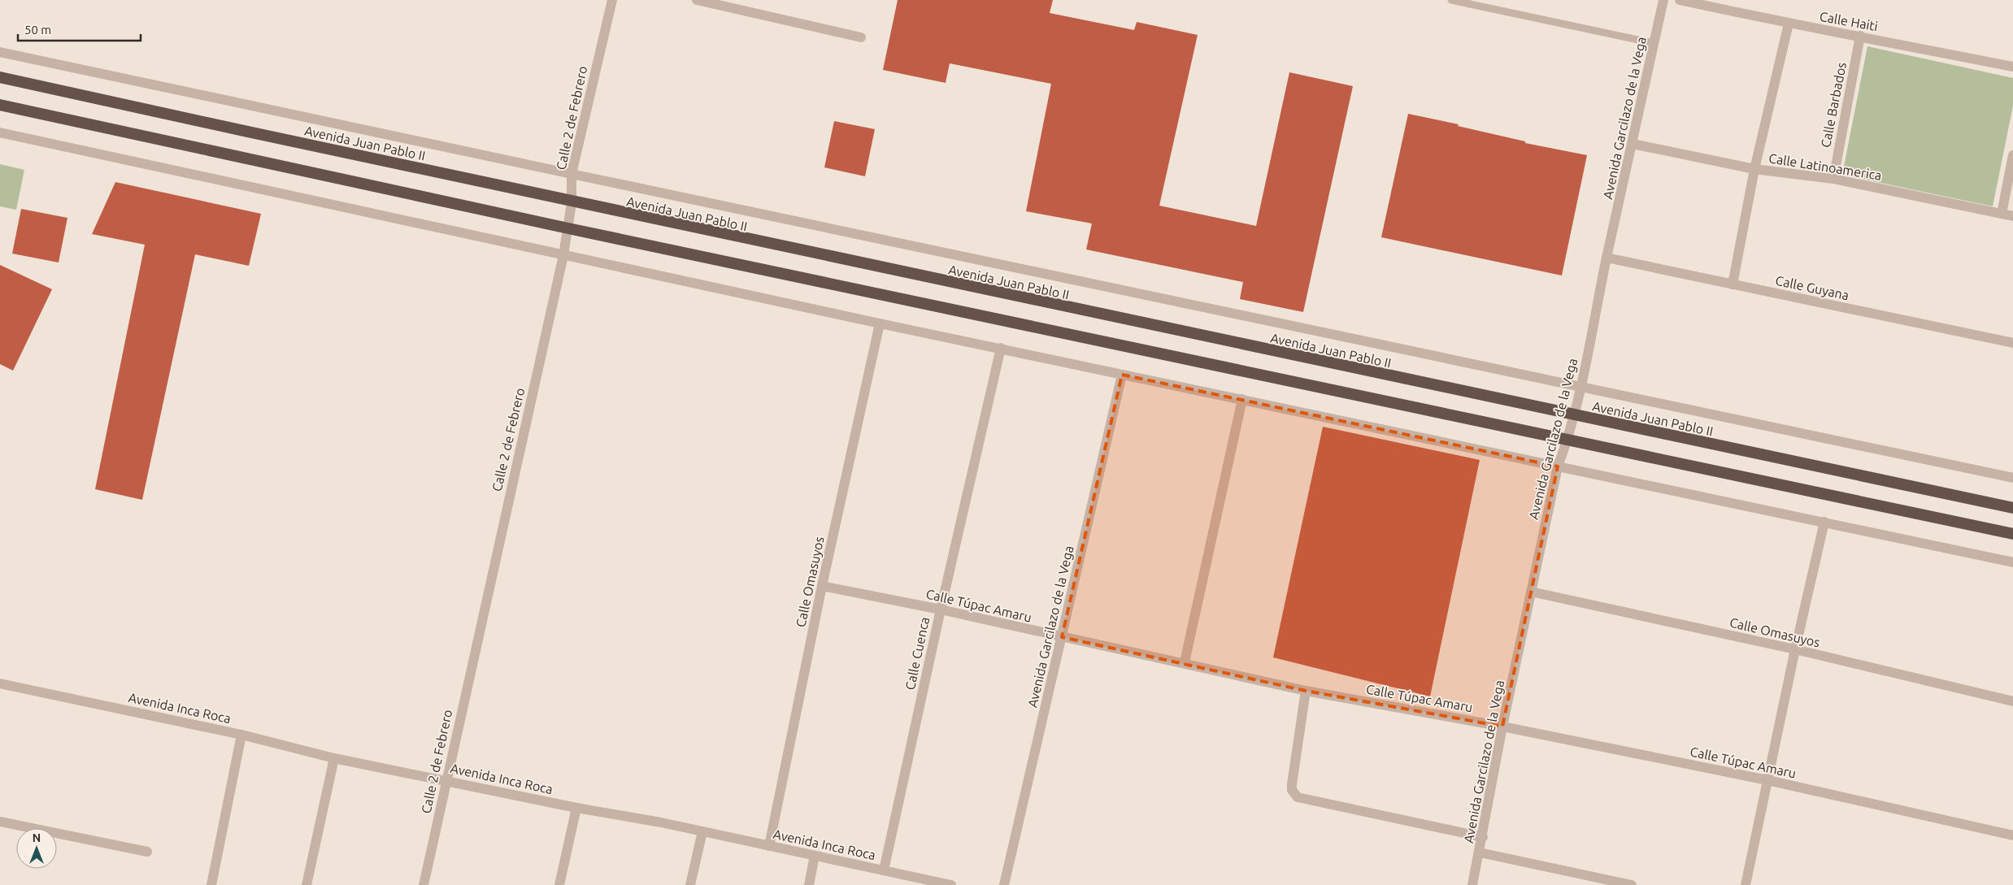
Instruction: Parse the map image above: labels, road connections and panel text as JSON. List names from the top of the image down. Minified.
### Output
{"streets":{"highway":["Avenida Juan Pablo II"],"street":["Calle Haiti","Calle Barbados","Calle 2 de Febrero","Avenida Garcilazo de la Vega","Calle Latinoamerica","Calle Guyana","Calle Omasuyos","Calle Túpac Amaru","Calle Cuenca","Avenida Inca Roca"]},"crossings":[["Calle Haiti","Calle Barbados"],["Calle Barbados","Calle Latinoamerica"],["Calle 2 de Febrero","Avenida Juan Pablo II"],["Calle 2 de Febrero","Avenida Inca Roca"],["Avenida Garcilazo de la Vega","Avenida Juan Pablo II"],["Avenida Garcilazo de la Vega","Calle Latinoamerica"],["Avenida Garcilazo de la Vega","Calle Guyana"],["Avenida Garcilazo de la Vega","Calle Omasuyos"],["Avenida Garcilazo de la Vega","Calle Túpac Amaru"],["Calle Omasuyos","Calle Túpac Amaru"],["Calle Omasuyos","Avenida Inca Roca"],["Calle Túpac Amaru","Calle Cuenca"],["Calle Cuenca","Avenida Inca Roca"]],"scale_bar":"50 m","north":"top"}
